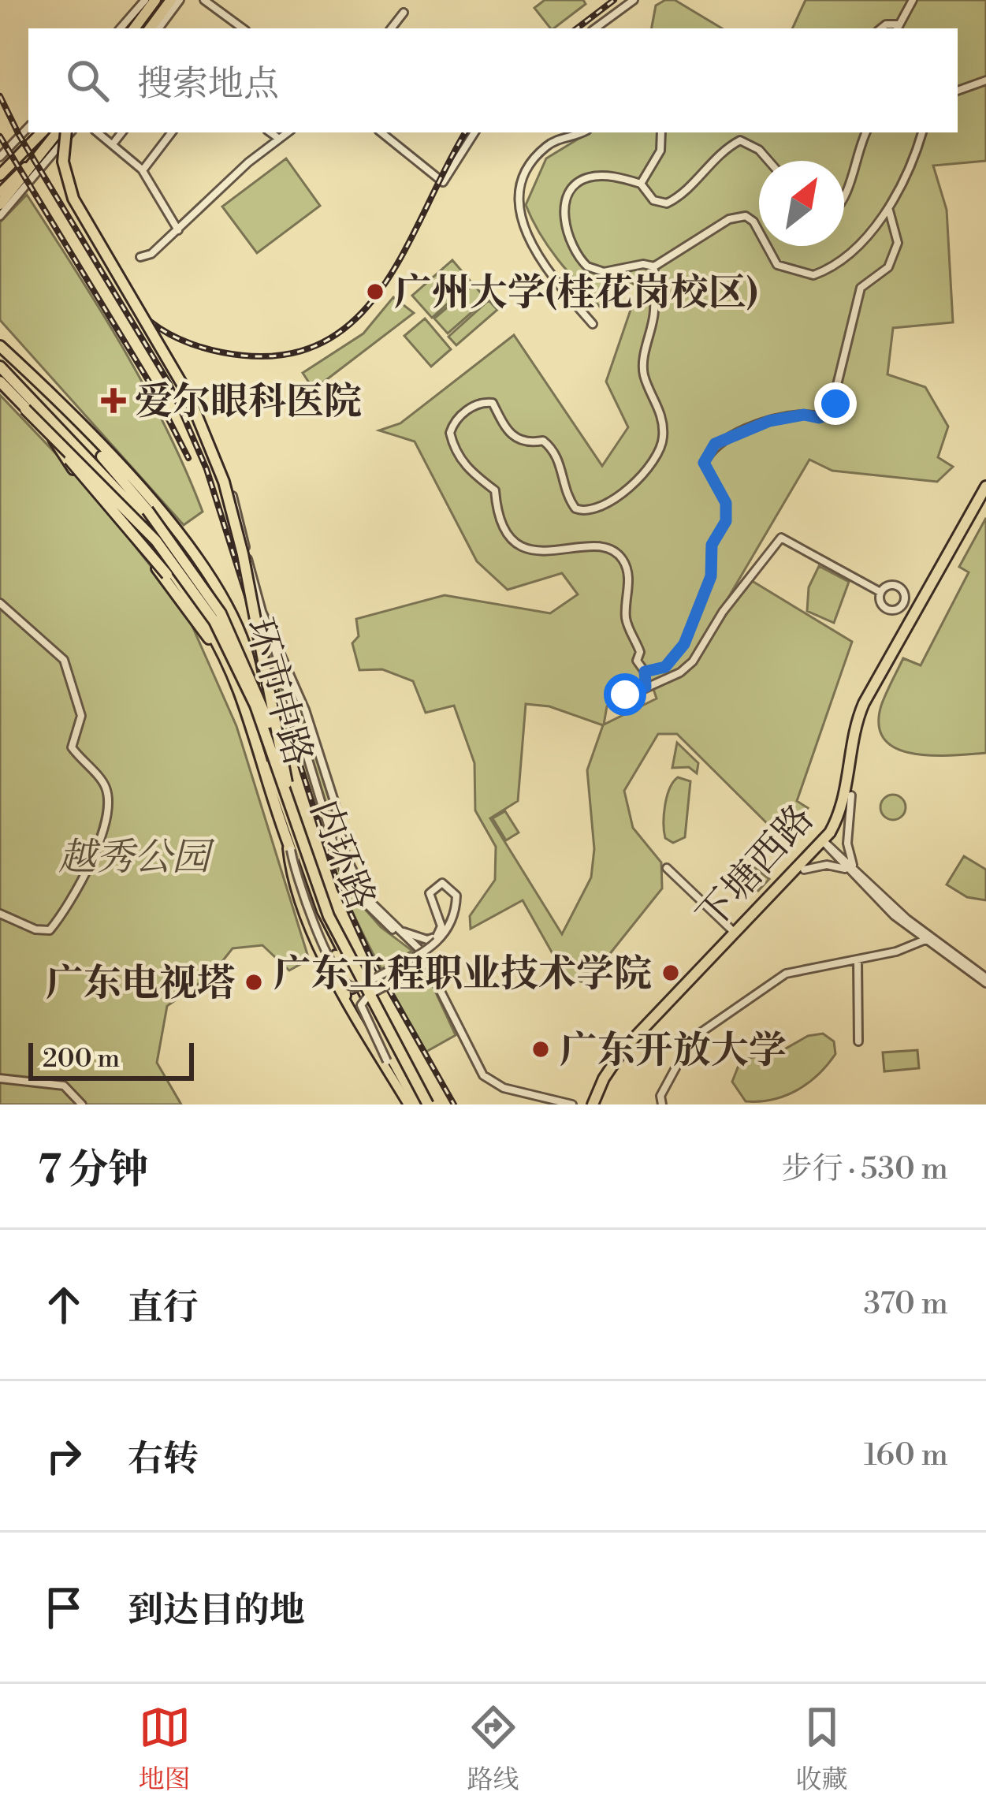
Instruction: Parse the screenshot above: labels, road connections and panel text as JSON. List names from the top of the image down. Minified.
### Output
{"streets":{"highway":["环市中路","内环路","下塘西路"]},"crossings":[["环市中路","内环路"]],"parks":["越秀公园"],"places":{"other":["广州大学(桂花岗校区)","广东工程职业技术学院","广东电视塔","广东开放大学"],"health":["爱尔眼科医院"]},"scale_bar":"200 m","north":"top right","page":{"search":"搜索地点","scale":"200 m","heading":["7 分钟","步行 · 530 m"],"list":[["直行","370 m"],["右转","160 m"],"到达目的地"],"nav":["地图","路线","收藏"]}}
